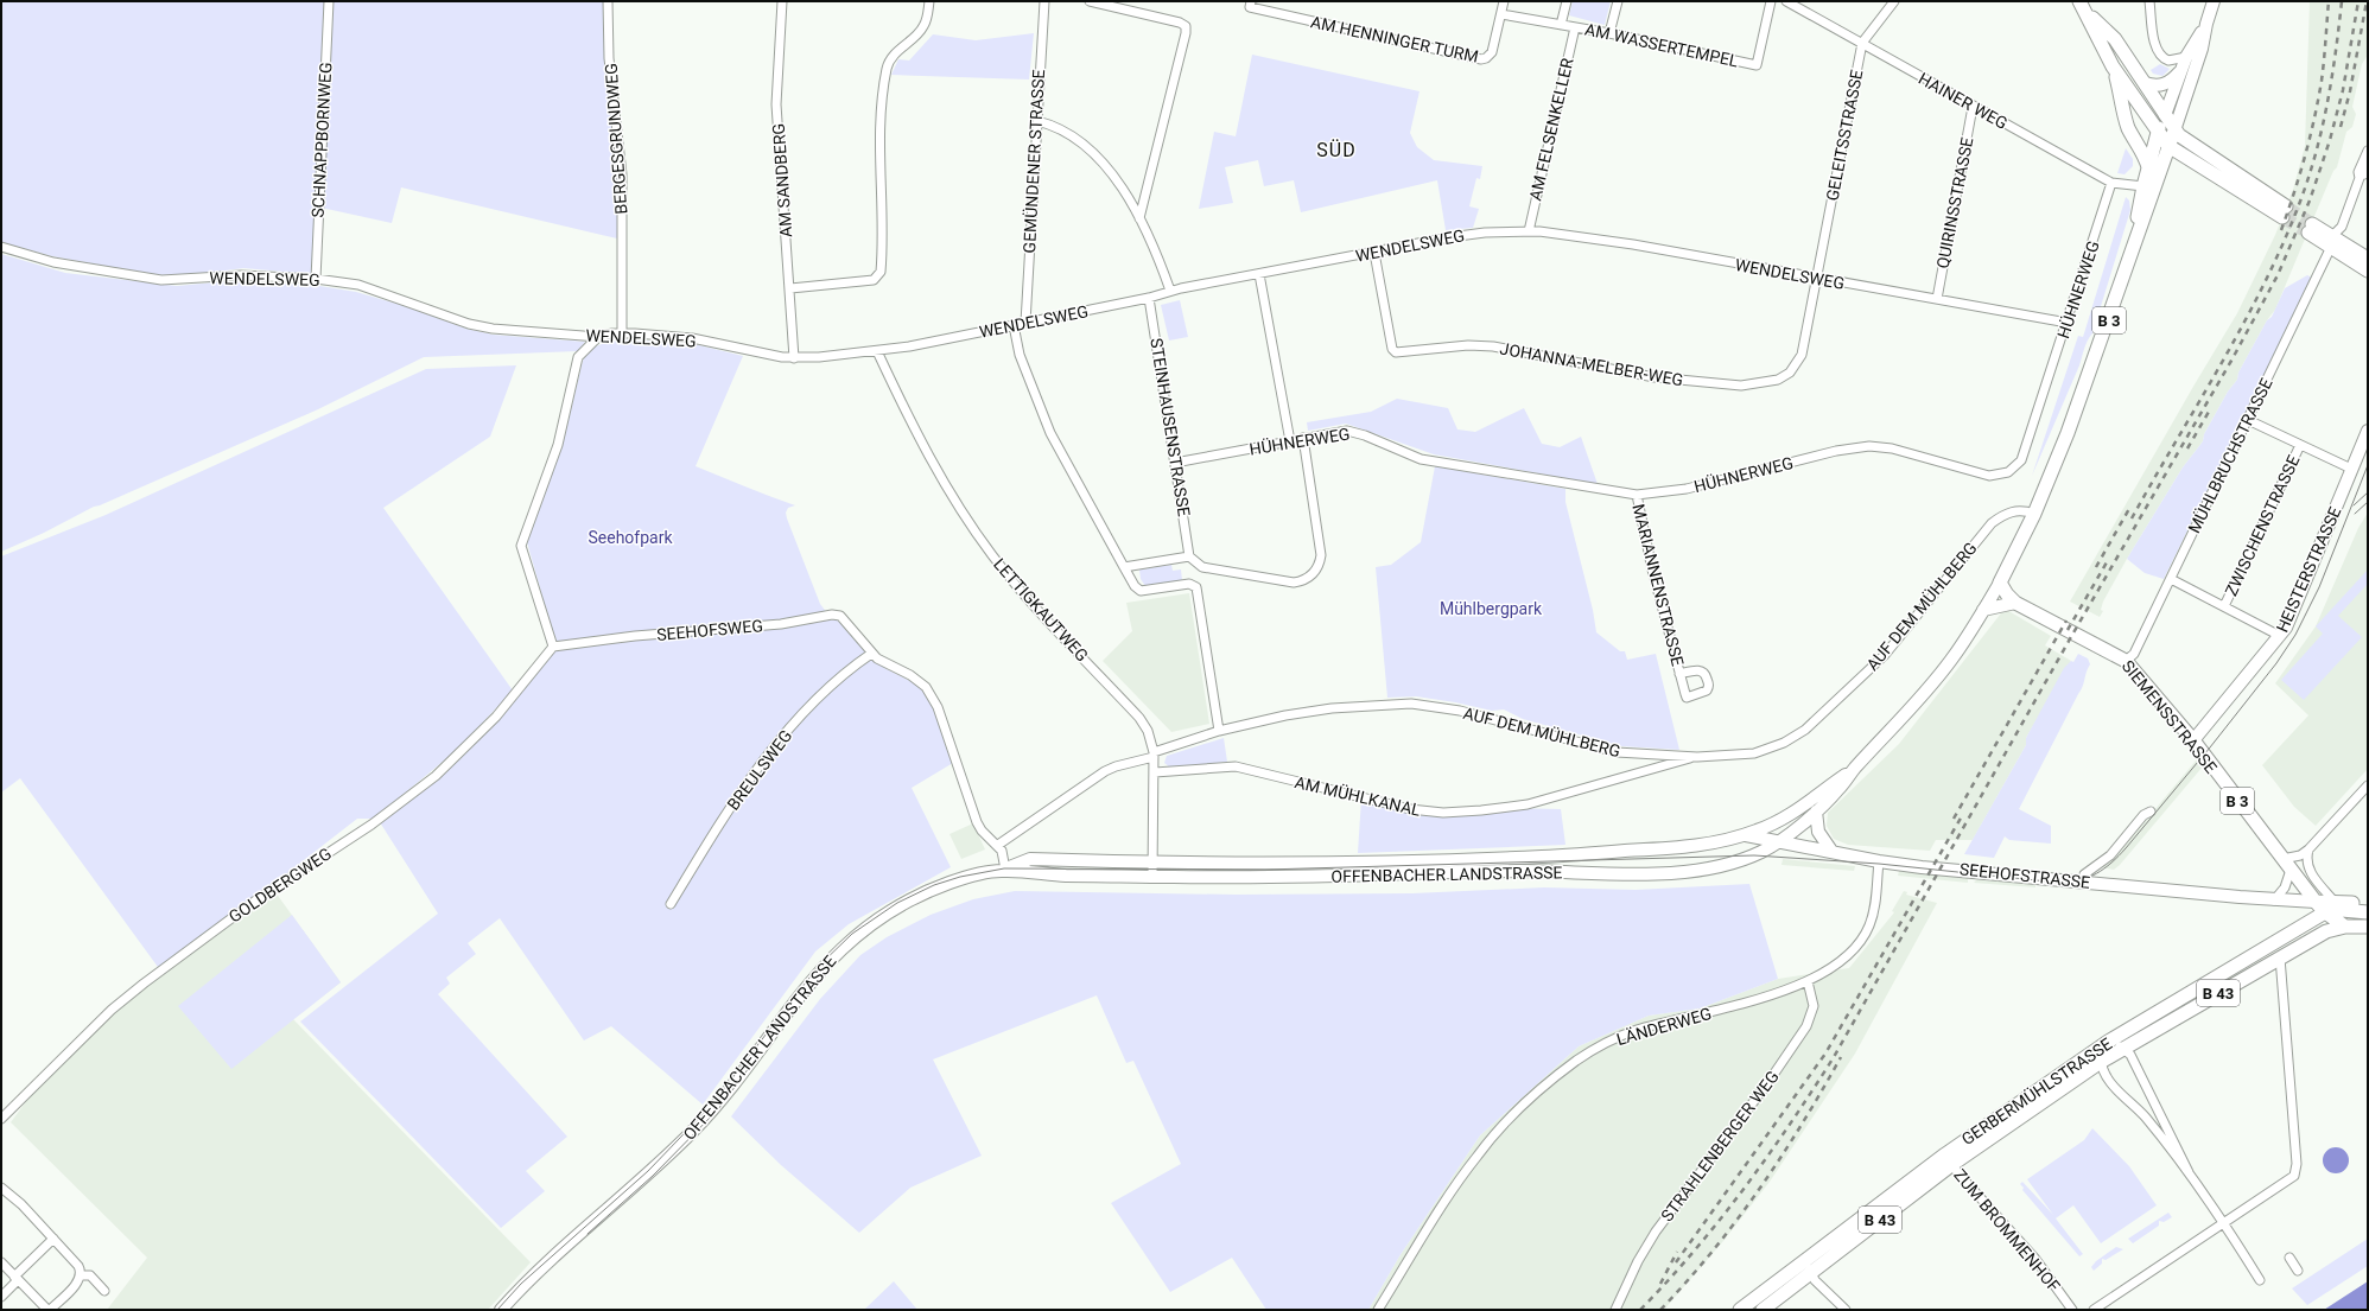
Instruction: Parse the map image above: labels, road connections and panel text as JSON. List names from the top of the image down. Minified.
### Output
{"streets":{"main road":["B 3","HEISTERSTRASSE","SIEMENSSTRASSE","OFFENBACHER LANDSTRASSE","SEEHOFSTRASSE","B 43","GERBERMÜHLSTRASSE"],"street":["AM HENNINGER TURM","AM WASSERTEMPEL","HAINER WEG","AM FELSENKELLER","GELEITSSTRASSE","BERGESGRUNDWEG","SCHNAPPBORNWEG","GEMÜNDENER STRASSE","AM SANDBERG","QUIRINSSTRASSE","WENDELSWEG","HÜHNERWEG","JOHANNA-MELBER-WEG","STEINHAUSENSTRASSE","MÜHLBRUCHSTRASSE","ZWISCHENSTRASSE","MARIANNENSTRASSE","AUF DEM MÜHLBERG","LETTIGKAUTWEG","SEEHOFSWEG","BREULSWEG","AM MÜHLKANAL","GOLDBERGWEG","LÄNDERWEG","STRAHLENBERGER WEG","ZUM BROMMENHOF"]},"crossings":[["AM HENNINGER TURM","AM WASSERTEMPEL"],["AM WASSERTEMPEL","AM FELSENKELLER"],["HAINER WEG","GELEITSSTRASSE"],["HAINER WEG","QUIRINSSTRASSE"],["HAINER WEG","HÜHNERWEG"],["HAINER WEG","OFFENBACHER LANDSTRASSE"],["AM FELSENKELLER","WENDELSWEG"],["GELEITSSTRASSE","WENDELSWEG"],["GELEITSSTRASSE","JOHANNA-MELBER-WEG"],["BERGESGRUNDWEG","WENDELSWEG"],["SCHNAPPBORNWEG","WENDELSWEG"],["GEMÜNDENER STRASSE","WENDELSWEG"],["AM SANDBERG","WENDELSWEG"],["QUIRINSSTRASSE","WENDELSWEG"],["WENDELSWEG","HÜHNERWEG"],["WENDELSWEG","JOHANNA-MELBER-WEG"],["WENDELSWEG","STEINHAUSENSTRASSE"],["WENDELSWEG","LETTIGKAUTWEG"],["HÜHNERWEG","STEINHAUSENSTRASSE"],["HÜHNERWEG","MARIANNENSTRASSE"],["MÜHLBRUCHSTRASSE","SIEMENSSTRASSE"],["HEISTERSTRASSE","SIEMENSSTRASSE"],["AUF DEM MÜHLBERG","LETTIGKAUTWEG"],["AUF DEM MÜHLBERG","AM MÜHLKANAL"],["AUF DEM MÜHLBERG","OFFENBACHER LANDSTRASSE"],["LETTIGKAUTWEG","AM MÜHLKANAL"],["LETTIGKAUTWEG","OFFENBACHER LANDSTRASSE"],["SEEHOFSWEG","BREULSWEG"],["SEEHOFSWEG","GOLDBERGWEG"],["SIEMENSSTRASSE","OFFENBACHER LANDSTRASSE"],["SIEMENSSTRASSE","SEEHOFSTRASSE"],["SIEMENSSTRASSE","GERBERMÜHLSTRASSE"],["OFFENBACHER LANDSTRASSE","SEEHOFSTRASSE"],["SEEHOFSTRASSE","LÄNDERWEG"],["LÄNDERWEG","STRAHLENBERGER WEG"],["GERBERMÜHLSTRASSE","ZUM BROMMENHOF"]],"districts":["SÜD"],"parks":["Seehofpark","Mühlbergpark"]}
